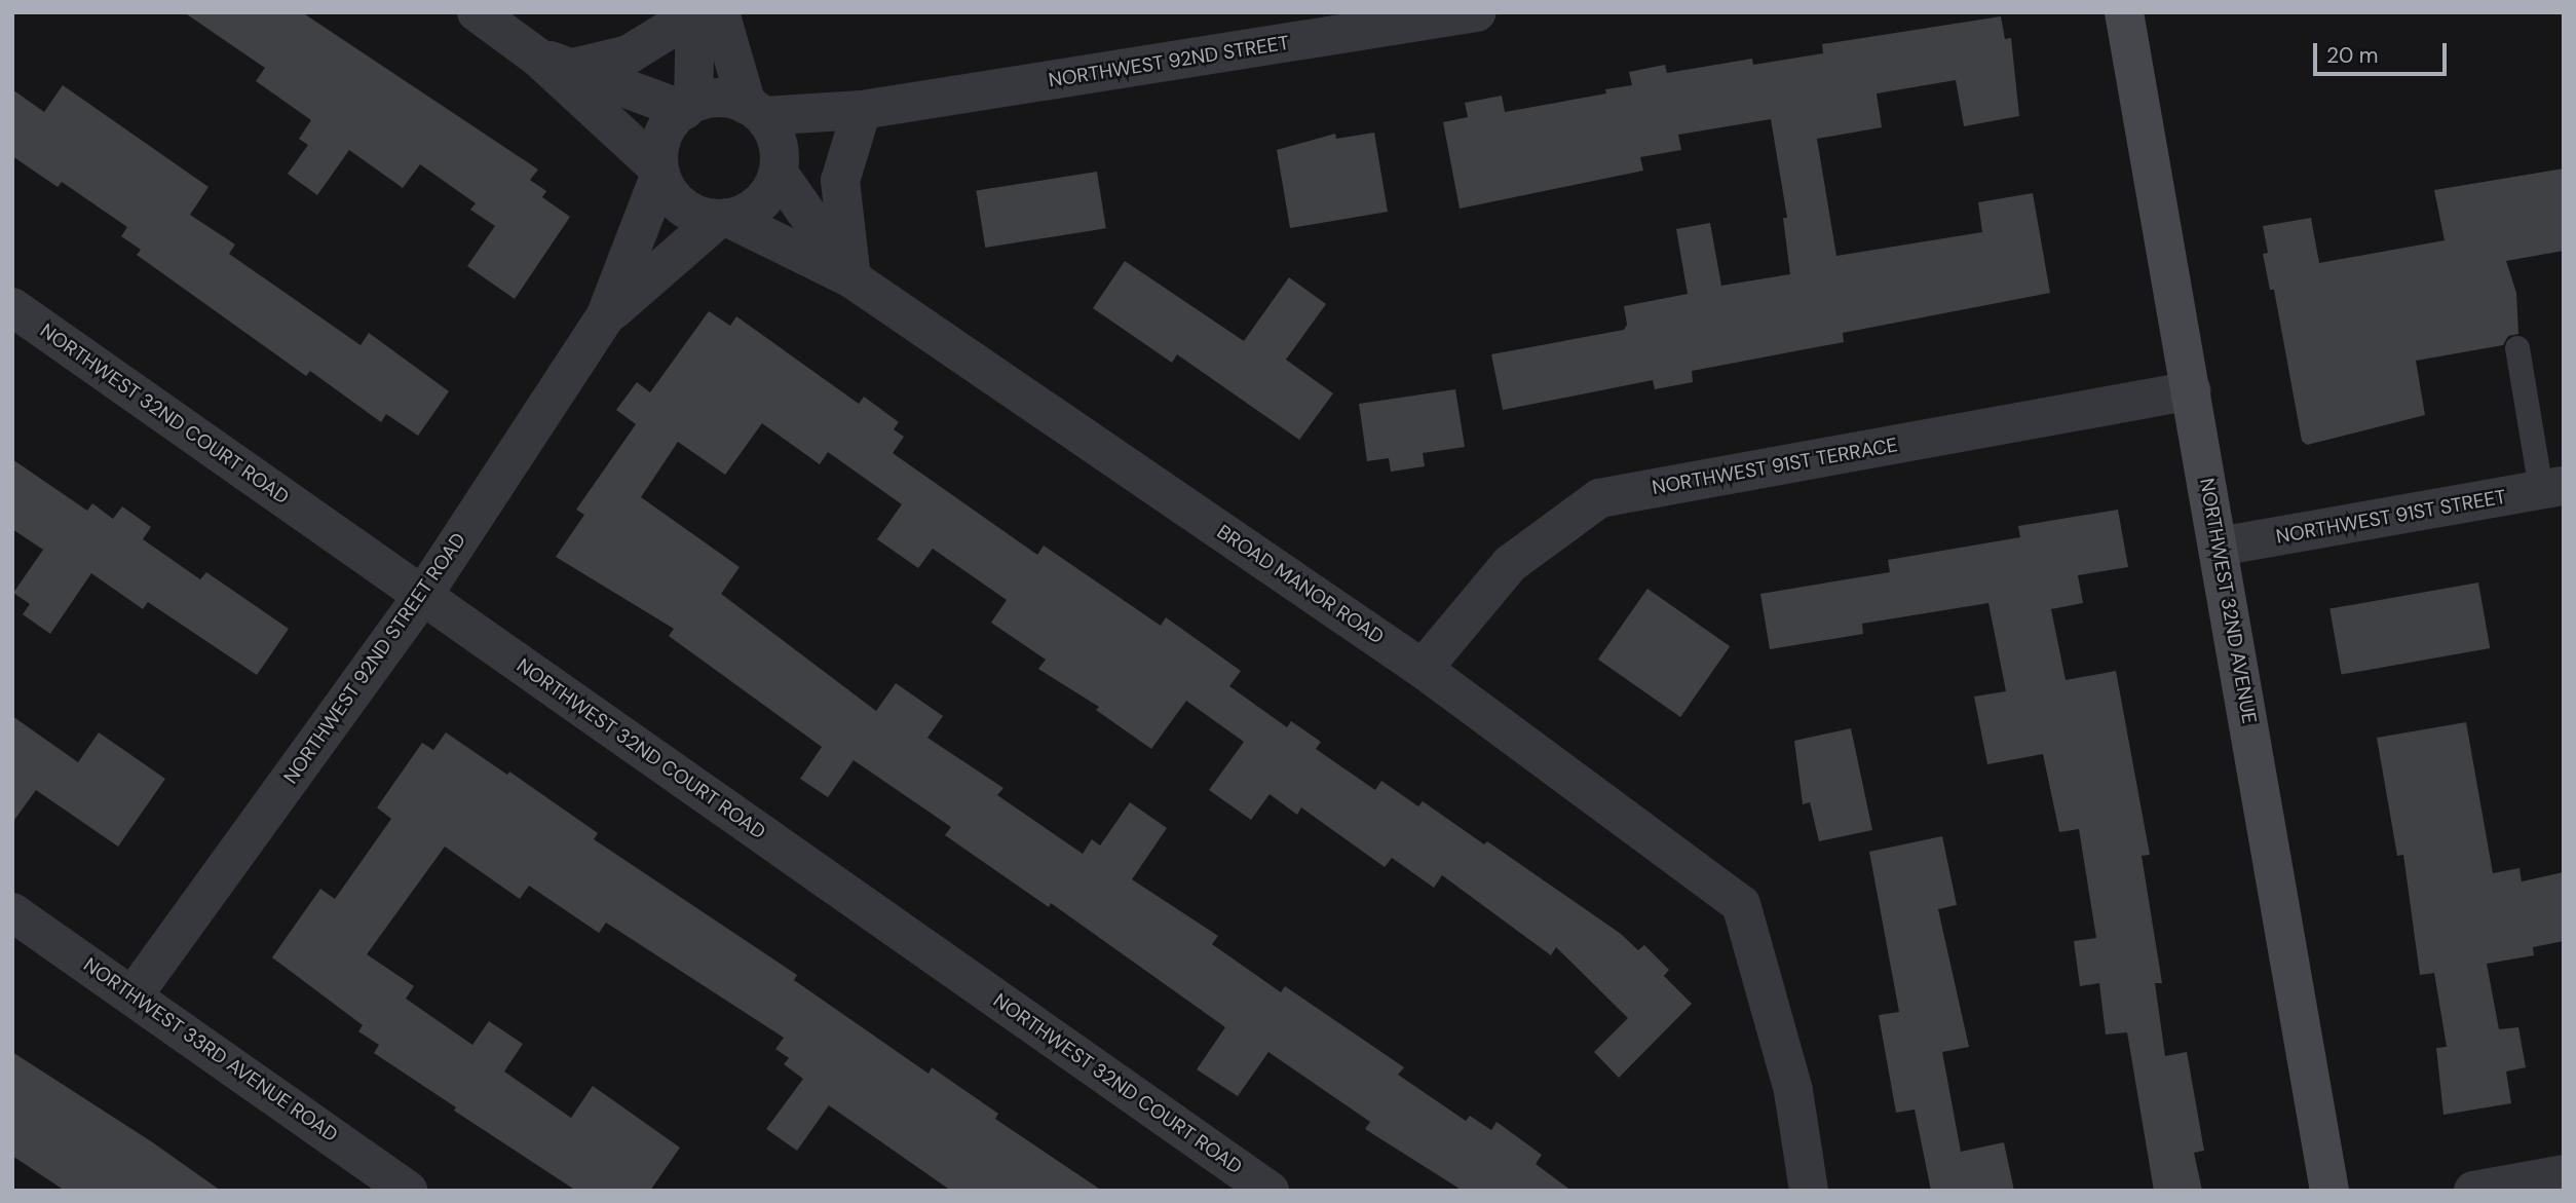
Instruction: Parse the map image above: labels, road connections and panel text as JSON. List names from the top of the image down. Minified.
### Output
{"streets":{"main road":["NORTHWEST 32ND AVENUE"],"street":["NORTHWEST 92ND STREET","NORTHWEST 32ND COURT ROAD","NORTHWEST 91ST TERRACE","NORTHWEST 91ST STREET","BROAD MANOR ROAD","NORTHWEST 92ND STREET ROAD","NORTHWEST 33RD AVENUE ROAD"]},"crossings":[["NORTHWEST 92ND STREET","BROAD MANOR ROAD"],["NORTHWEST 92ND STREET","NORTHWEST 92ND STREET ROAD"],["NORTHWEST 32ND COURT ROAD","NORTHWEST 92ND STREET ROAD"],["NORTHWEST 91ST TERRACE","BROAD MANOR ROAD"],["NORTHWEST 91ST TERRACE","NORTHWEST 32ND AVENUE"],["NORTHWEST 91ST STREET","NORTHWEST 32ND AVENUE"],["BROAD MANOR ROAD","NORTHWEST 92ND STREET ROAD"],["NORTHWEST 92ND STREET ROAD","NORTHWEST 33RD AVENUE ROAD"]],"scale_bar":"20 m"}
